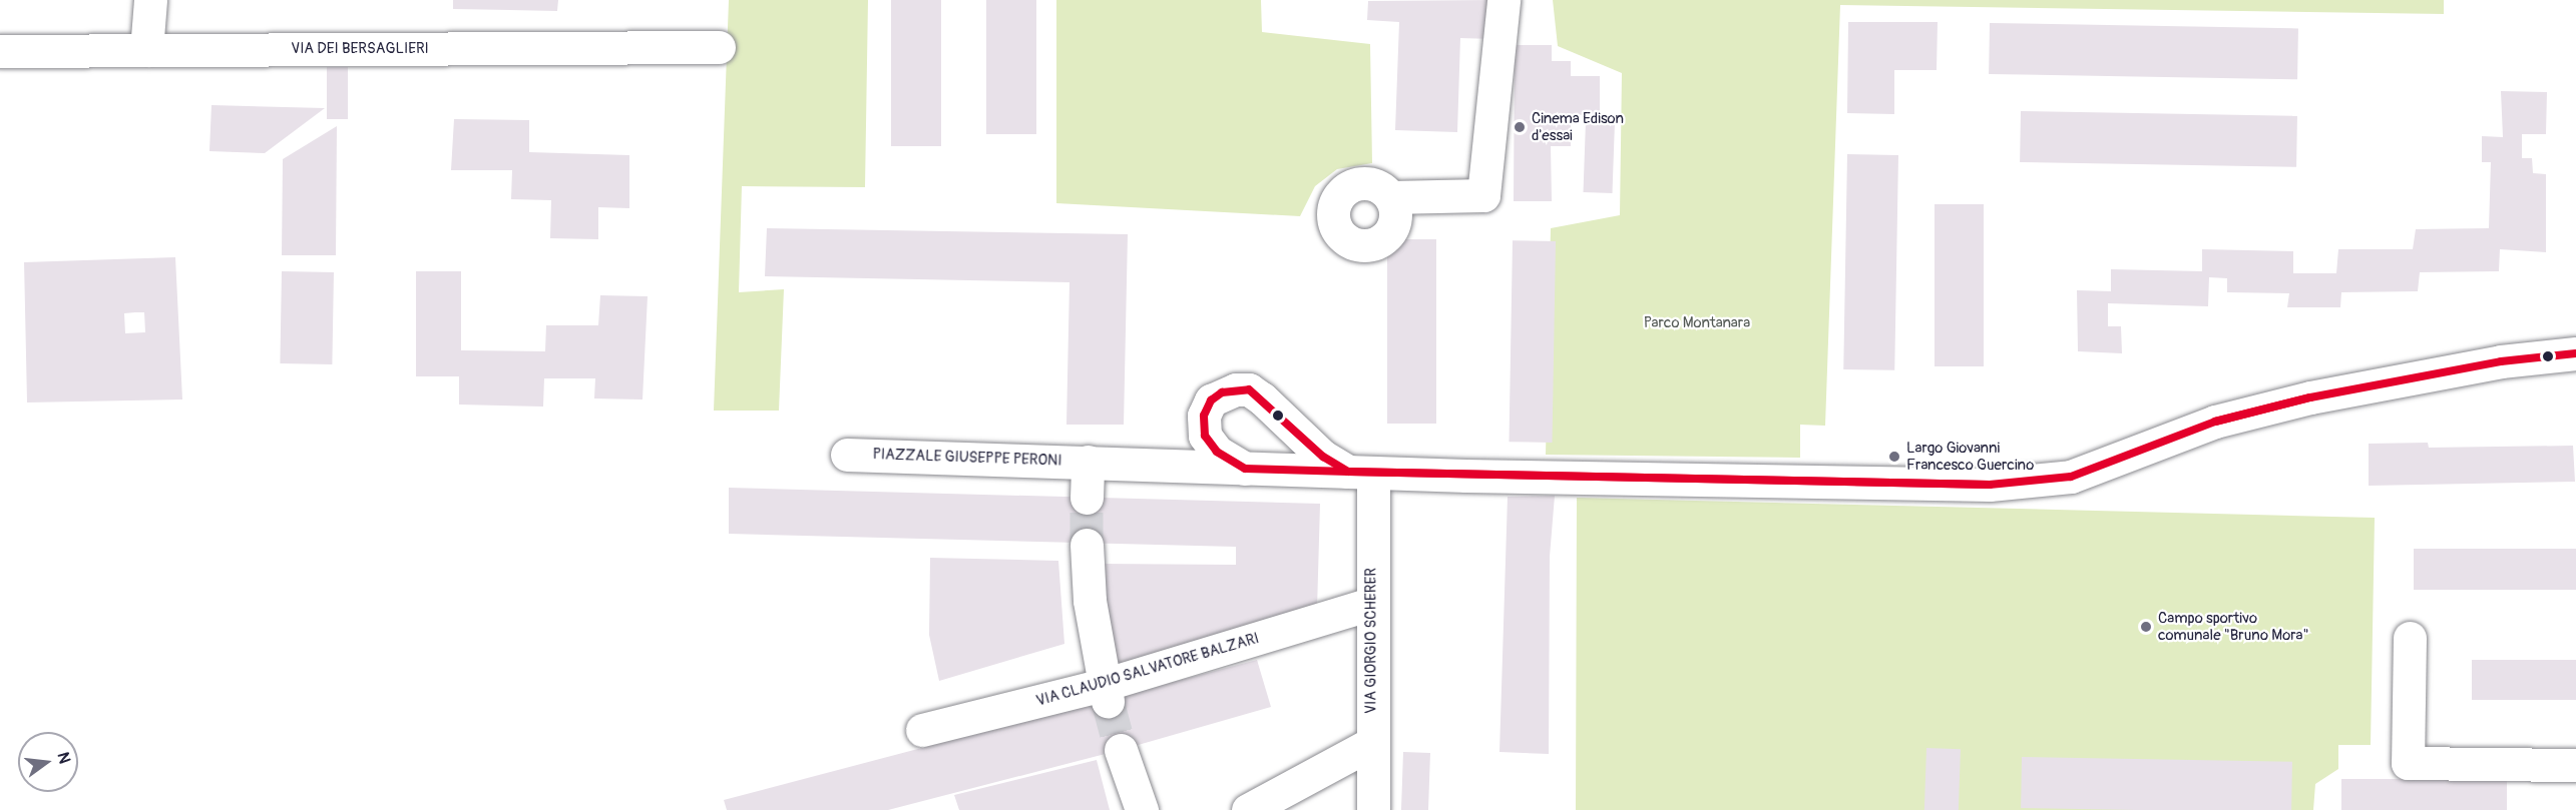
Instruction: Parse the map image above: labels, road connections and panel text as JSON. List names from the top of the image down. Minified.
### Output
{"streets":{"street":["VIA DEI BERSAGLIERI","PIAZZALE GIUSEPPE PERONI","VIA GIORGIO SCHERER","VIA CLAUDIO SALVATORE BALZARI"]},"crossings":[["PIAZZALE GIUSEPPE PERONI","VIA GIORGIO SCHERER"],["VIA GIORGIO SCHERER","VIA CLAUDIO SALVATORE BALZARI"]],"parks":["Parco Montanara"],"places":["Cinema Edison d'essai","Largo Giovanni Francesco Guercino","Campo sportivo comunale \"Bruno Mora\""],"north":"right"}
